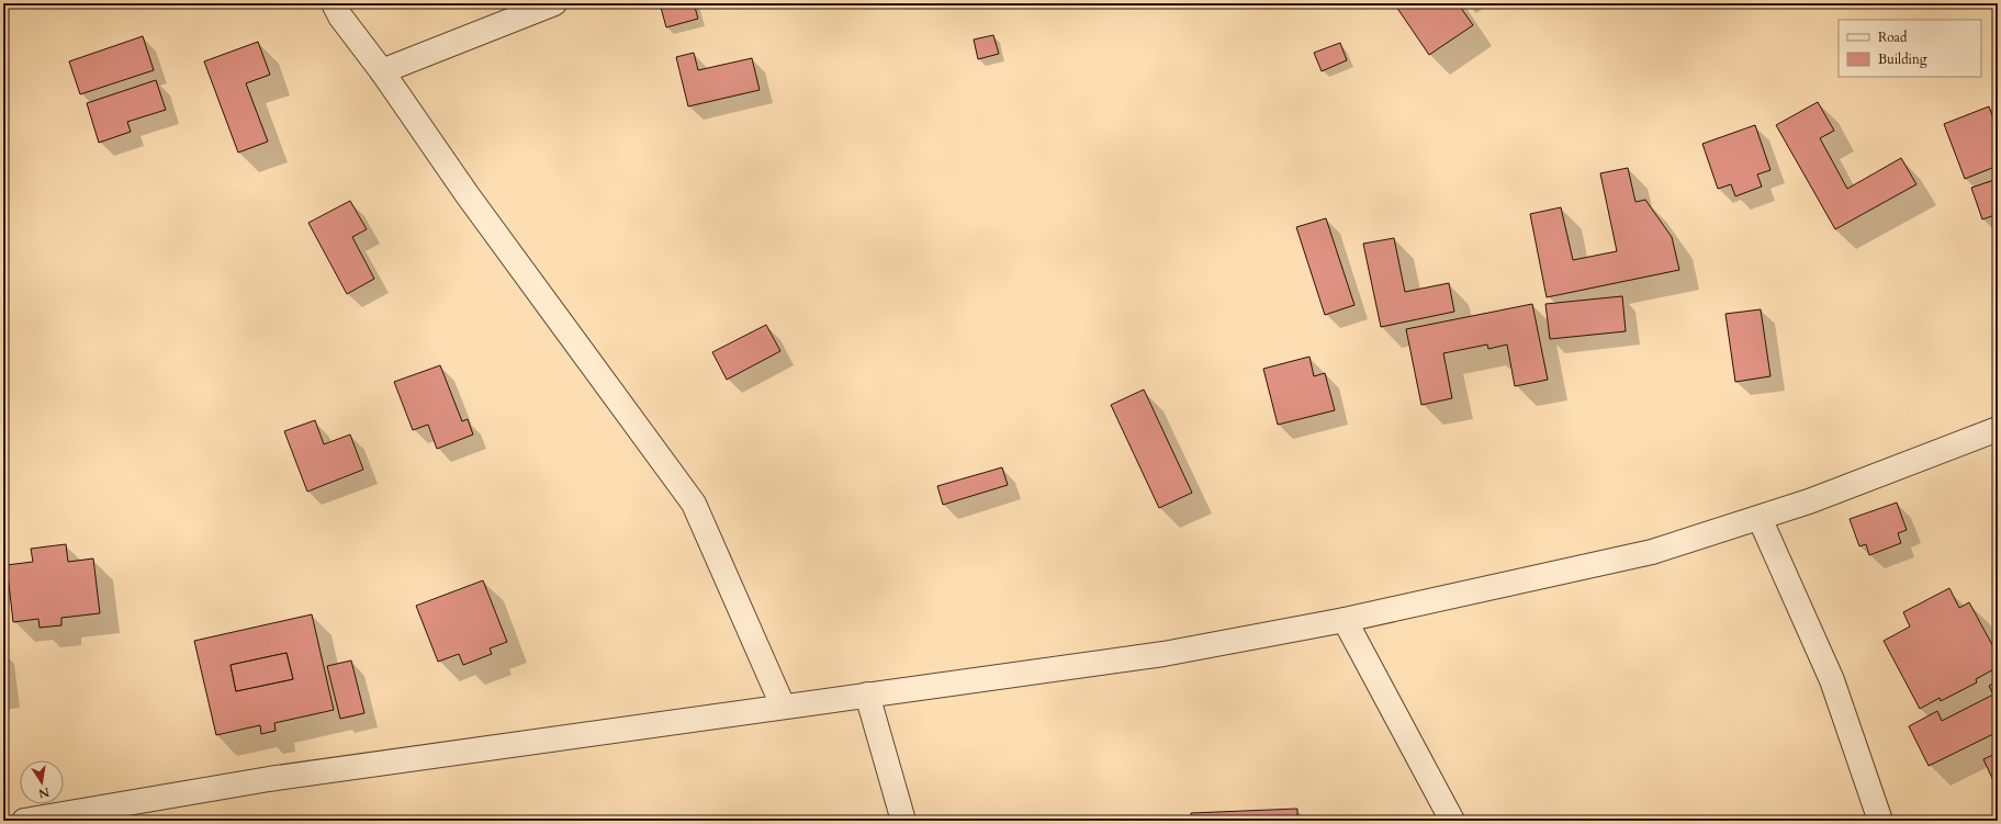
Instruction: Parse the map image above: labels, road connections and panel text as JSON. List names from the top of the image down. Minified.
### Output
{"legend":["Road","Building"],"north":"bottom"}
